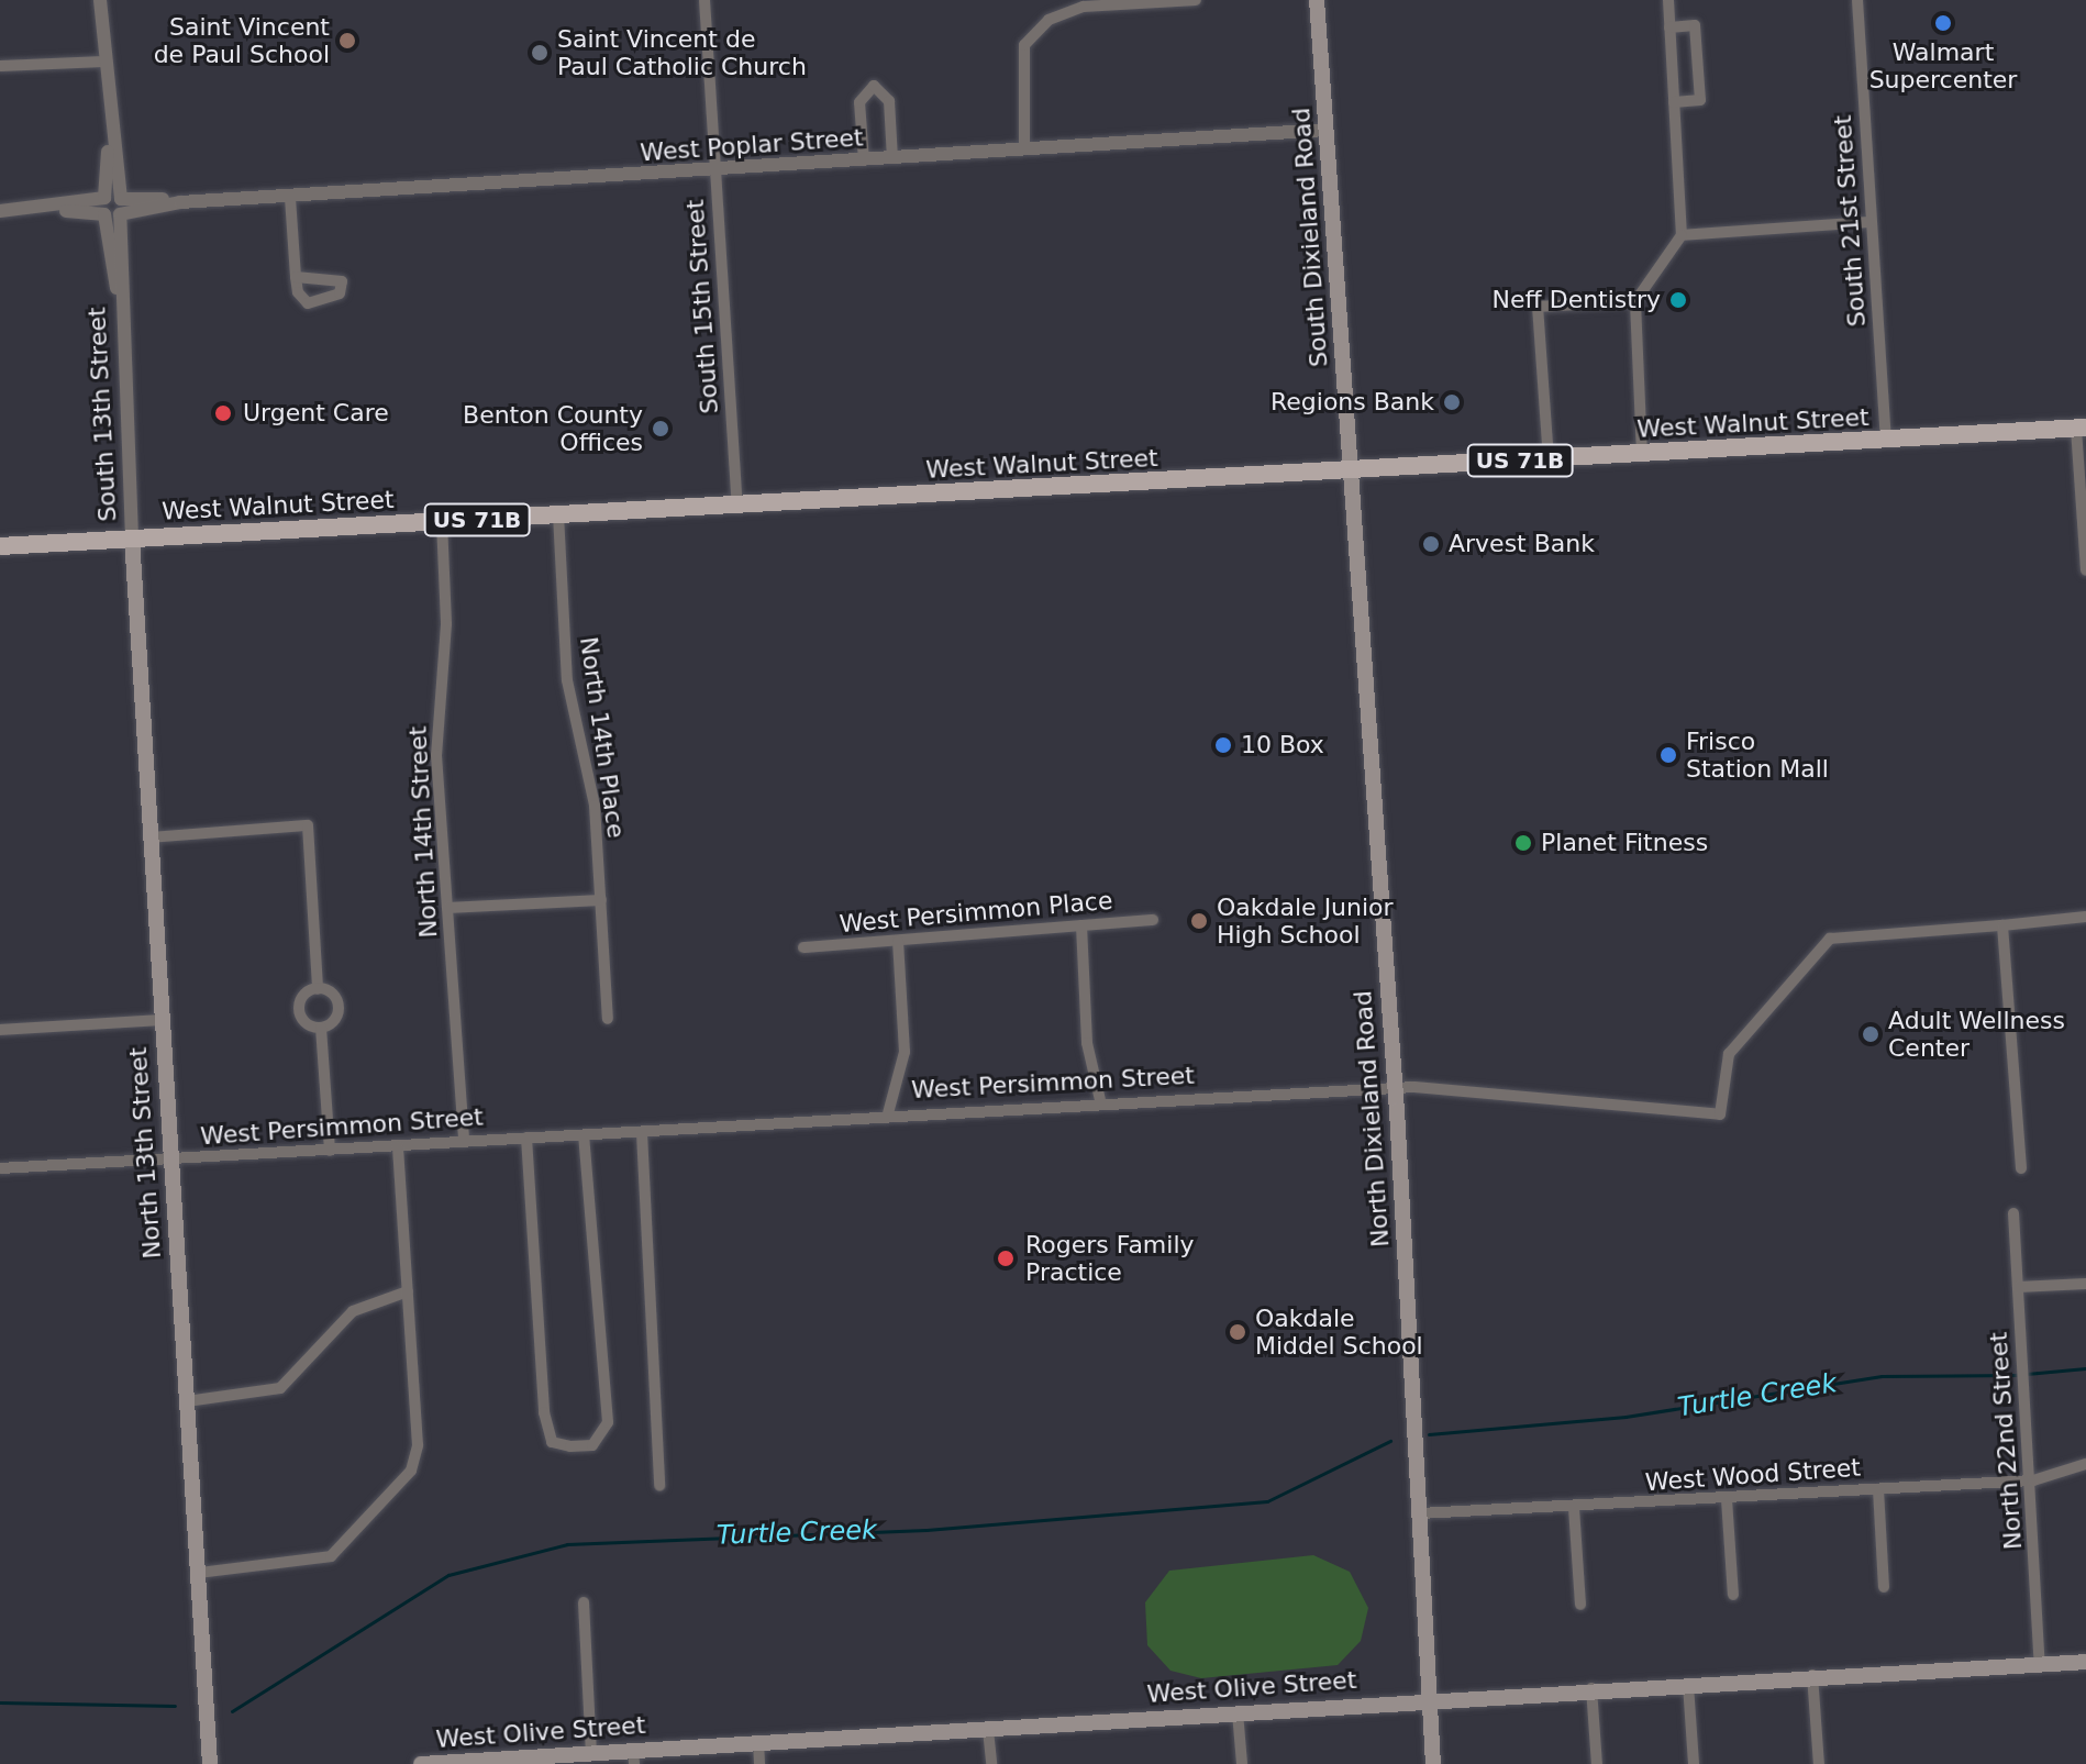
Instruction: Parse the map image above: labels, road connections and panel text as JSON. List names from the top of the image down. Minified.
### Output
{"streets":{"main road":["South Dixieland Road","West Walnut Street","US 71B","North Dixieland Road","North 13th Street","West Olive Street"],"street":["West Poplar Street","South 21st Street","South 15th Street","South 13th Street","North 14th Place","North 14th Street","West Persimmon Place","West Persimmon Street","North 22nd Street","West Wood Street"]},"crossings":[["West Poplar Street","South Dixieland Road"],["West Poplar Street","South 15th Street"],["West Poplar Street","South 13th Street"],["South 21st Street","West Walnut Street"],["South Dixieland Road","West Walnut Street"],["South Dixieland Road","North Dixieland Road"],["South 15th Street","West Walnut Street"],["South 13th Street","West Walnut Street"],["South 13th Street","North 13th Street"],["West Walnut Street","North 14th Place"],["West Walnut Street","North 14th Street"],["West Walnut Street","North Dixieland Road"],["West Walnut Street","North 13th Street"],["North 14th Street","West Persimmon Street"],["West Persimmon Street","North Dixieland Road"],["West Persimmon Street","North 13th Street"],["North Dixieland Road","West Wood Street"],["North Dixieland Road","West Olive Street"],["North 22nd Street","West Wood Street"],["North 22nd Street","West Olive Street"]],"water":["Turtle Creek"],"places":["Walmart Supercenter","Saint Vincent de Paul School","Saint Vincent de Paul Catholic Church","Neff Dentistry","Regions Bank","Urgent Care","Benton County Offices","Arvest Bank","10 Box","Frisco Station Mall","Planet Fitness","Oakdale Junior High School","Adult Wellness Center","Rogers Family Practice","Oakdale Middel School"]}
